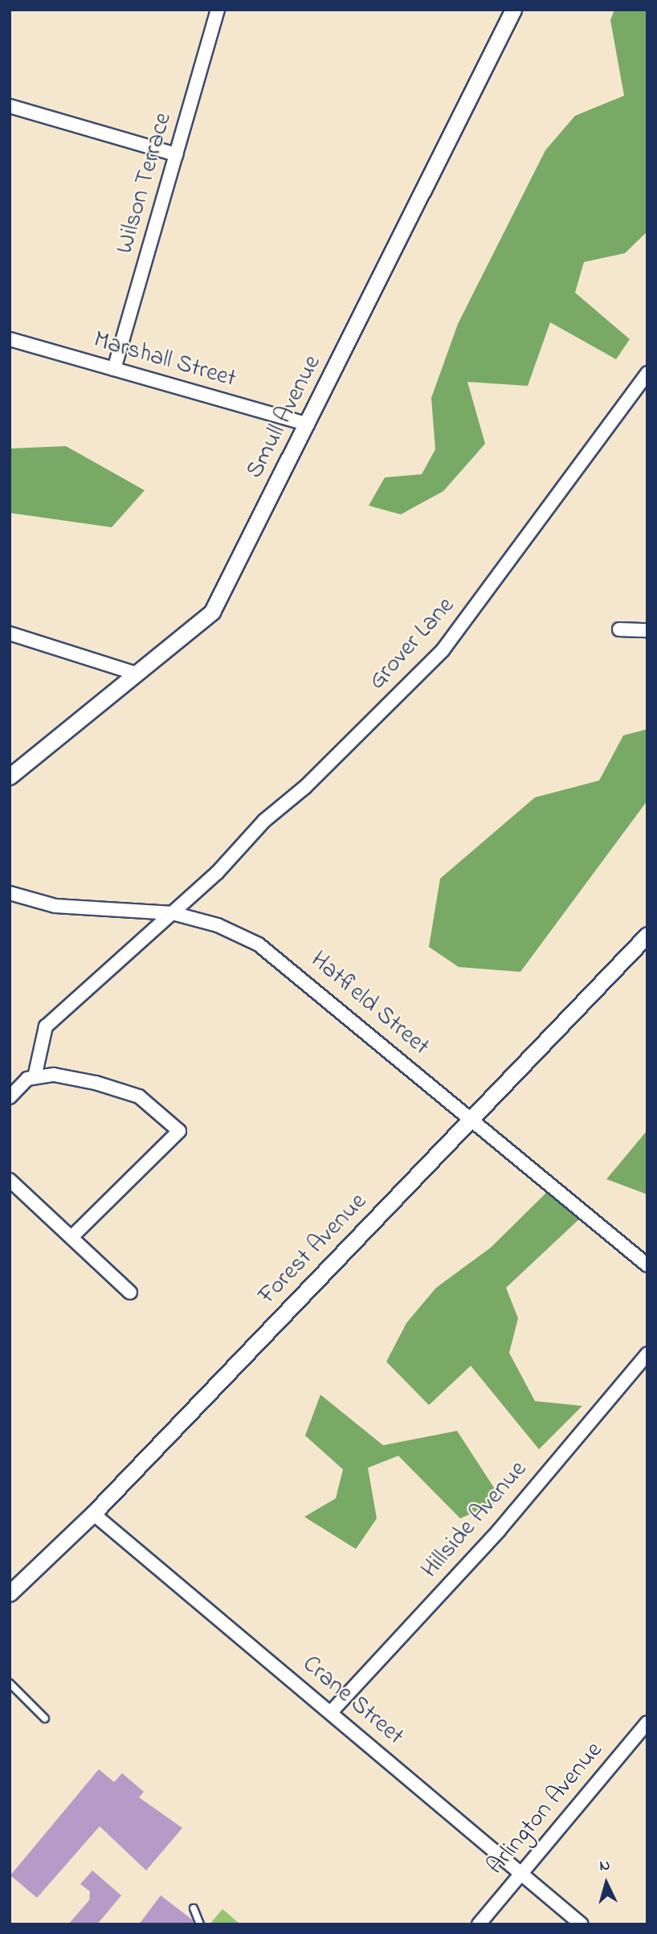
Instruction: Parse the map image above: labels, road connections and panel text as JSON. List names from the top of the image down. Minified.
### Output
{"streets":{"street":["Wilson Terrace","Marshall Street","Smull Avenue","Grover Lane","Hatfield Street","Forest Avenue","Hillside Avenue","Crane Street","Arlington Avenue"]},"crossings":[["Wilson Terrace","Marshall Street"],["Marshall Street","Smull Avenue"],["Grover Lane","Hatfield Street"],["Hatfield Street","Forest Avenue"],["Forest Avenue","Crane Street"],["Hillside Avenue","Crane Street"],["Crane Street","Arlington Avenue"]],"north":"top"}
